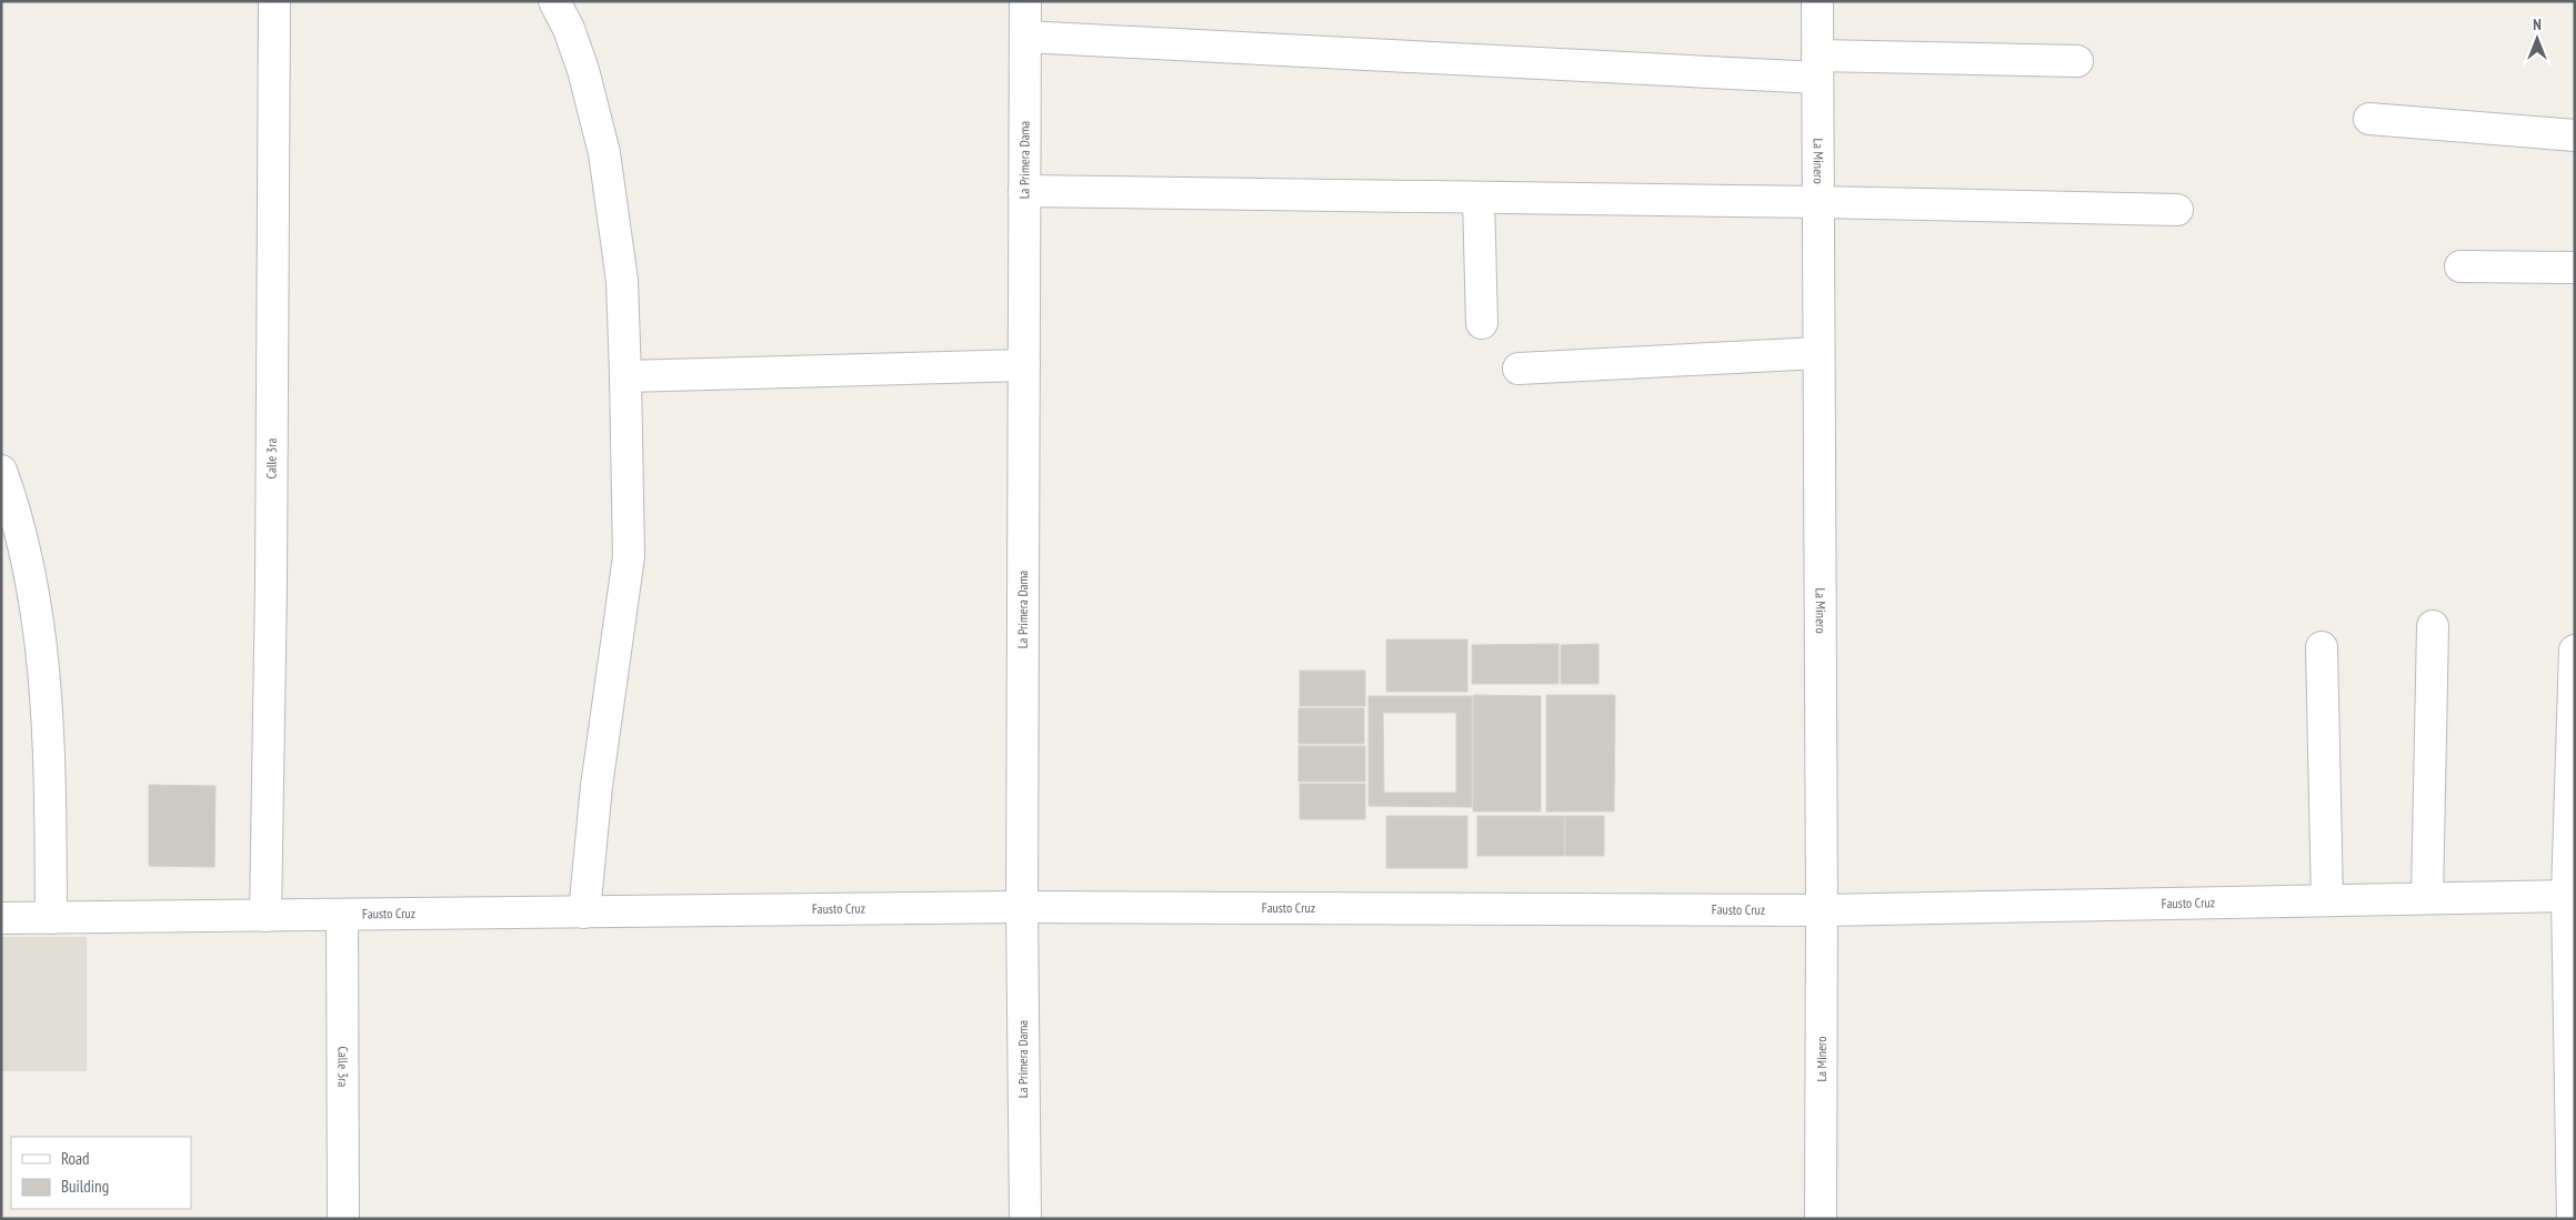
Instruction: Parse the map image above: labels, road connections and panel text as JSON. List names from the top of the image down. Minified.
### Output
{"streets":{"street":["La Primera Dama","La Minero","Calle 3ra","Fausto Cruz"]},"crossings":[["La Primera Dama","Fausto Cruz"],["La Minero","Fausto Cruz"],["Calle 3ra","Fausto Cruz"]],"legend":["Road","Building"],"north":"top"}
